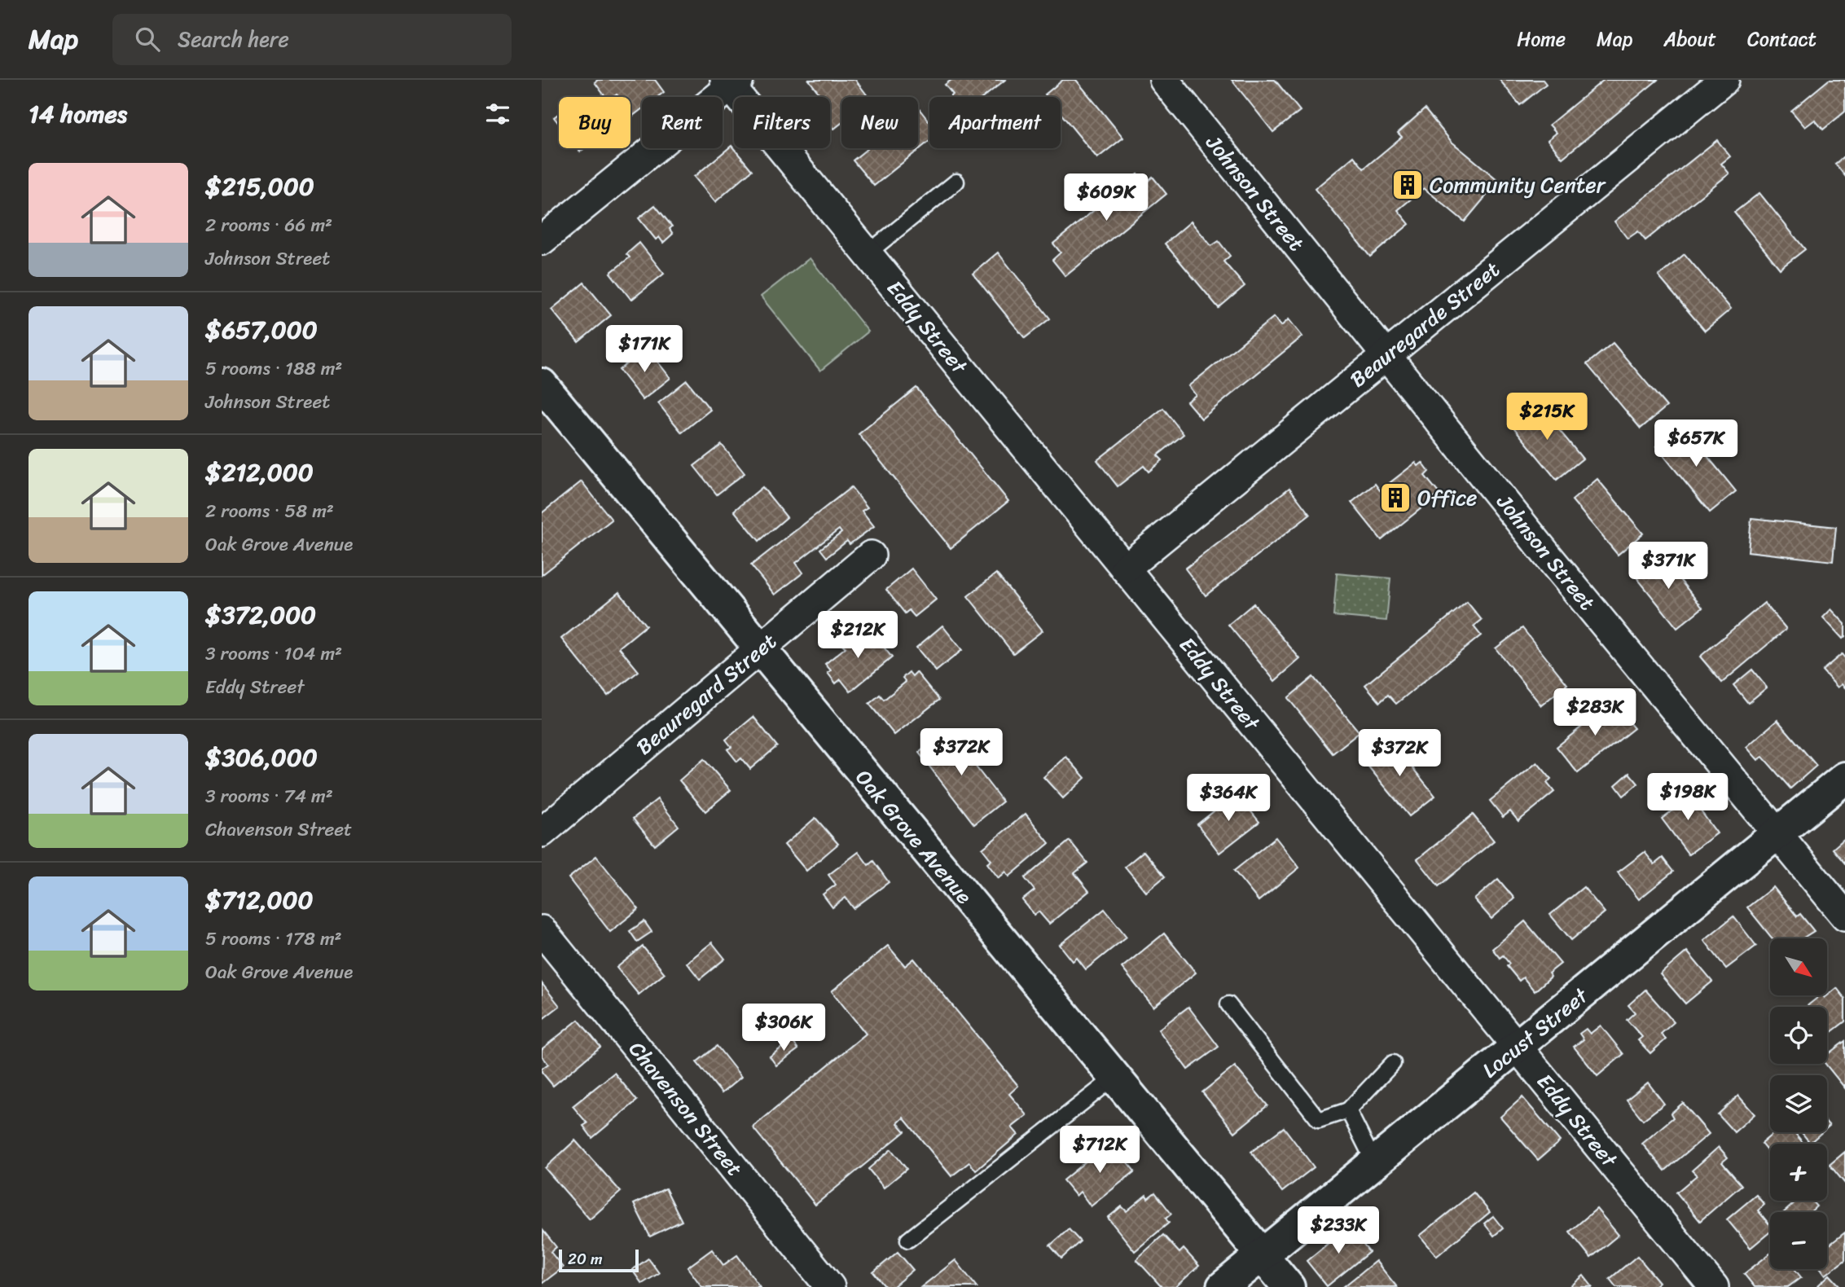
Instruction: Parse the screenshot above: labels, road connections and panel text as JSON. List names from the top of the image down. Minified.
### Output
{"streets":{"street":["Johnson Street","Beauregarde Street","Eddy Street","Beauregard Street","Oak Grove Avenue","Locust Street","Chavenson Street"]},"crossings":[["Johnson Street","Beauregarde Street"],["Johnson Street","Locust Street"],["Beauregarde Street","Eddy Street"],["Eddy Street","Locust Street"],["Beauregard Street","Oak Grove Avenue"],["Oak Grove Avenue","Locust Street"]],"places":{"building":["Community Center","Office"]},"scale_bar":"20 m","north":"bottom right","page":{"header":"Map","search":"Search here","nav":["Home","Map","About","Contact"],"heading":"14 homes","chip":["Buy","Rent","Filters","New","Apartment"],"list":[{"name":"$215,000","note":"2 rooms · 66 m² · Johnson Street"},{"name":"$657,000","note":"5 rooms · 188 m² · Johnson Street"},{"name":"$212,000","note":"2 rooms · 58 m² · Oak Grove Avenue"},{"name":"$372,000","note":"3 rooms · 104 m² · Eddy Street"},{"name":"$306,000","note":"3 rooms · 74 m² · Chavenson Street"},{"name":"$712,000","note":"5 rooms · 178 m² · Oak Grove Avenue"}],"price":["$609K","$171K","$215K","$657K","$371K","$212K","$283K","$372K","$372K","$198K","$364K","$306K","$712K","$233K"],"map_buttons":["+","−"],"scale":"20 m"}}
